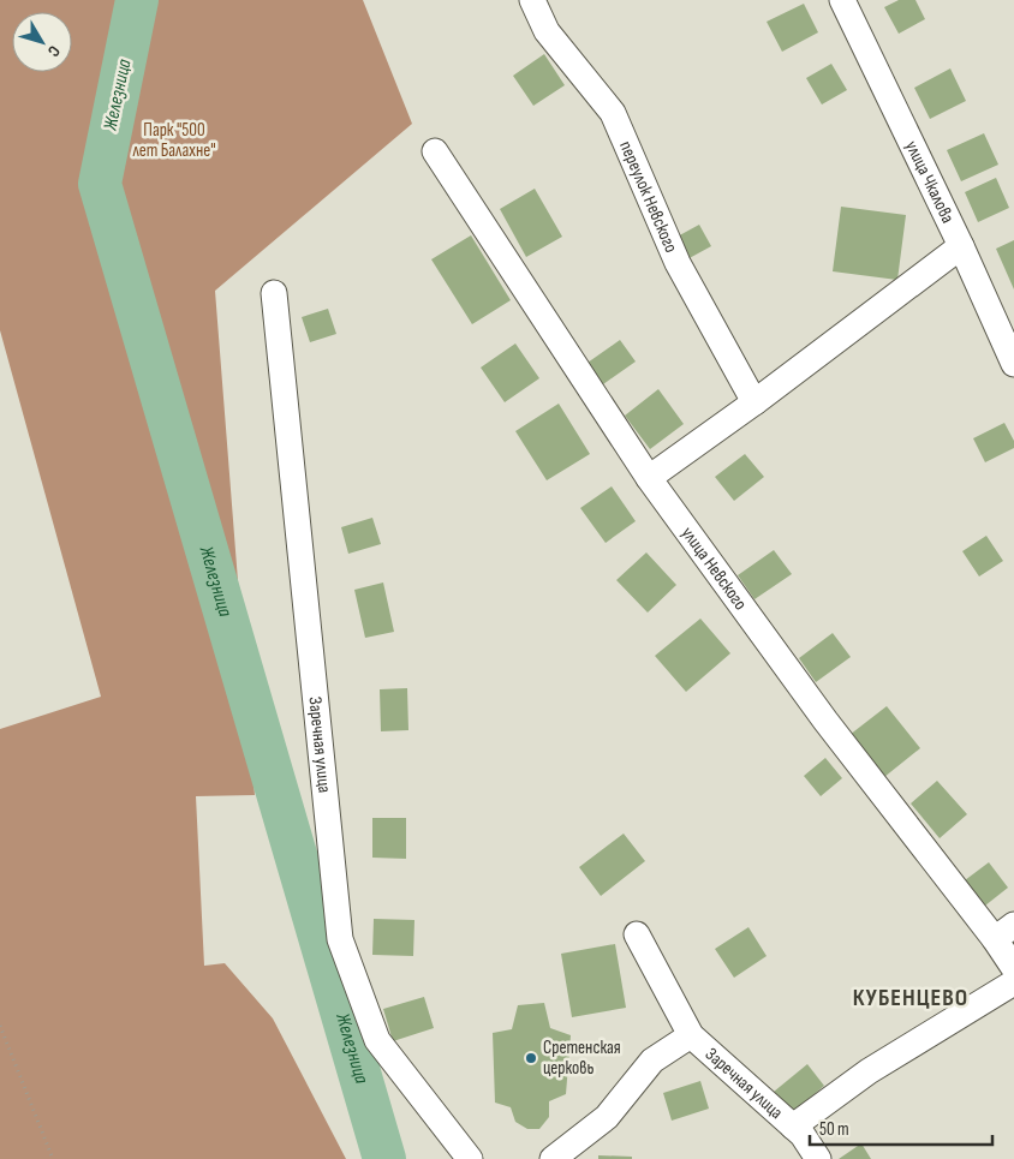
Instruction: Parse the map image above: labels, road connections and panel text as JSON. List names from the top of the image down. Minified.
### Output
{"streets":{"street":["улица Чкалова","переулок Невского","улица Невского","Заречная улица"]},"districts":["КУБЕНЦЕВО"],"water":["Железница"],"parks":["Парк \"500 лет Балахне\""],"places":["Сретенская церковь"],"scale_bar":"50 m","north":"bottom right"}
